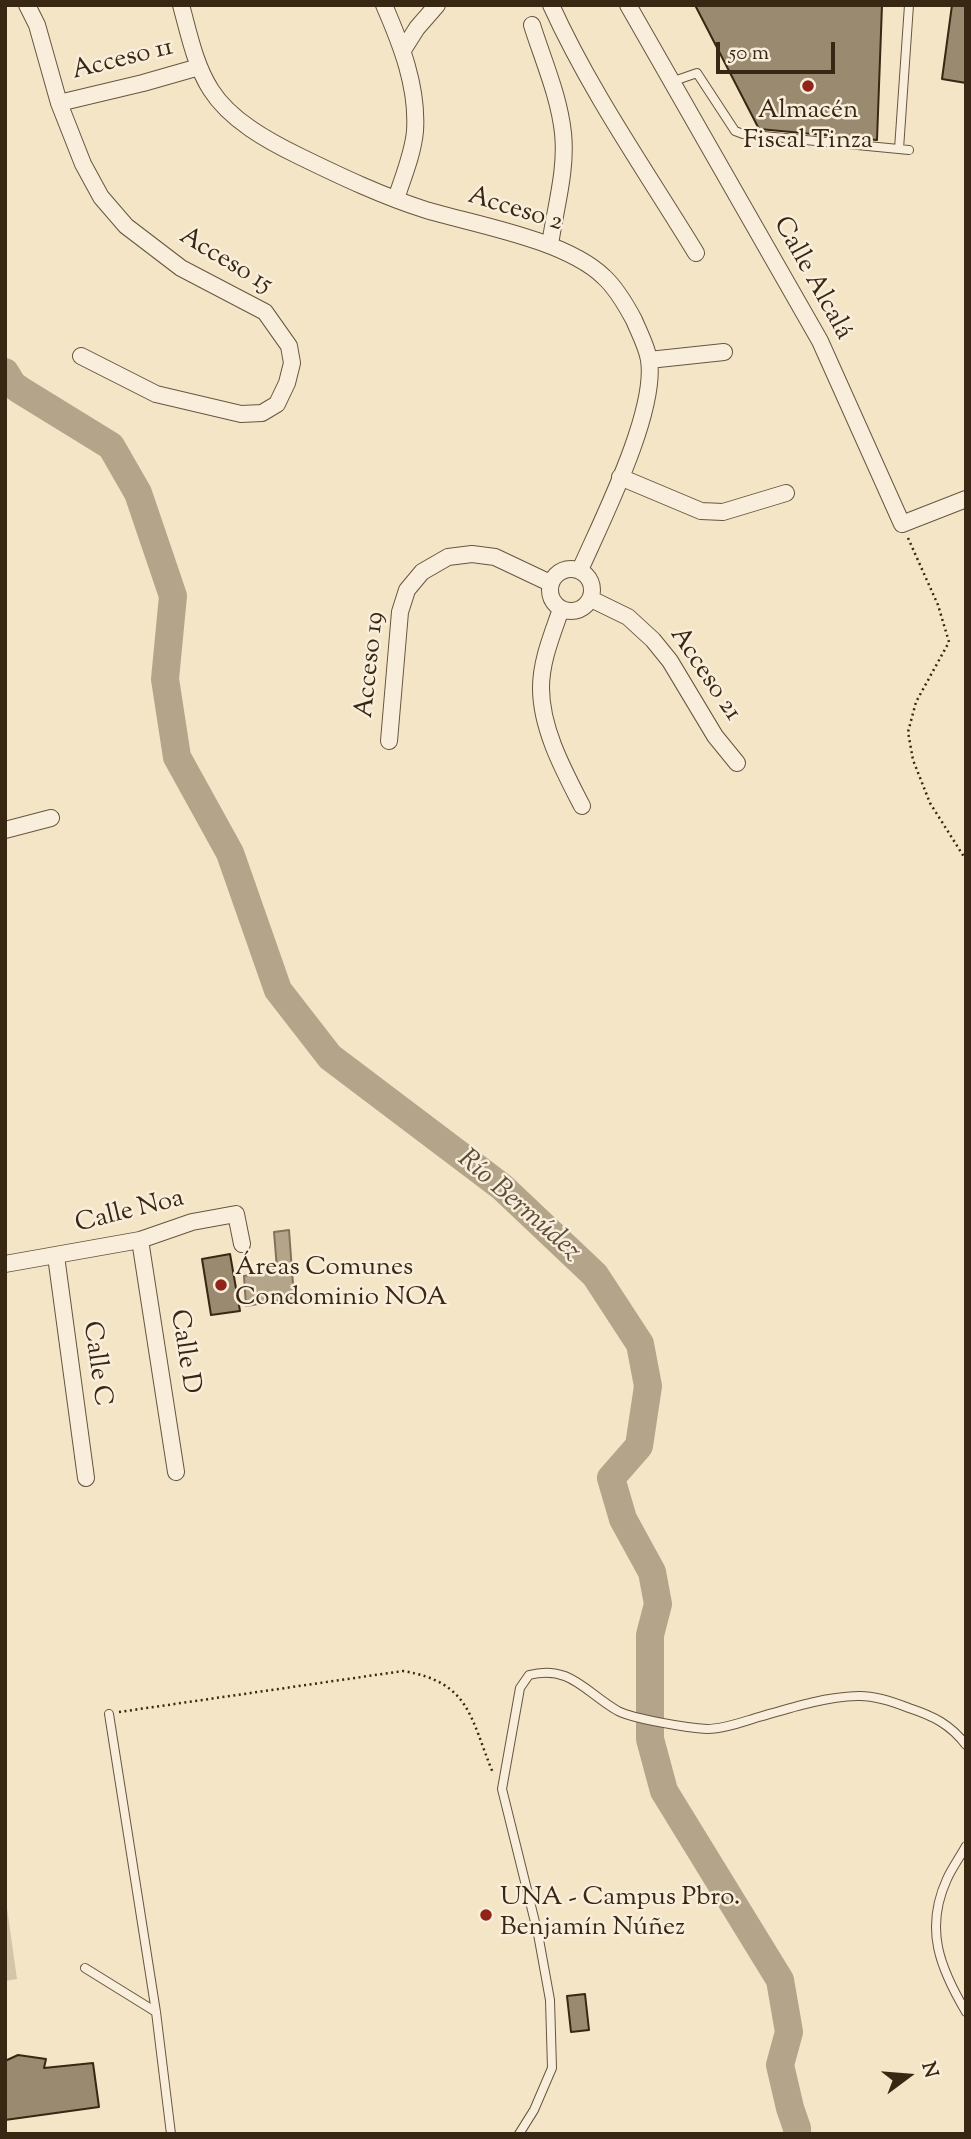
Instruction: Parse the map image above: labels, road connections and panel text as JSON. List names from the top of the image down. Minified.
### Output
{"streets":{"street":["Acceso 11","Acceso 2","Acceso 15","Calle Alcalá","Acceso 19","Acceso 21","Calle Noa","Calle D","Calle C"]},"crossings":[["Acceso 11","Acceso 2"],["Acceso 11","Acceso 15"],["Acceso 2","Acceso 19"],["Acceso 2","Acceso 21"],["Acceso 19","Acceso 21"],["Calle Noa","Calle D"],["Calle Noa","Calle C"]],"water":["Río Bermúdez"],"places":["Almacén Fiscal Tinza","Áreas Comunes Condominio NOA","UNA - Campus Pbro. Benjamín Núñez"],"scale_bar":"50 m","north":"right"}
